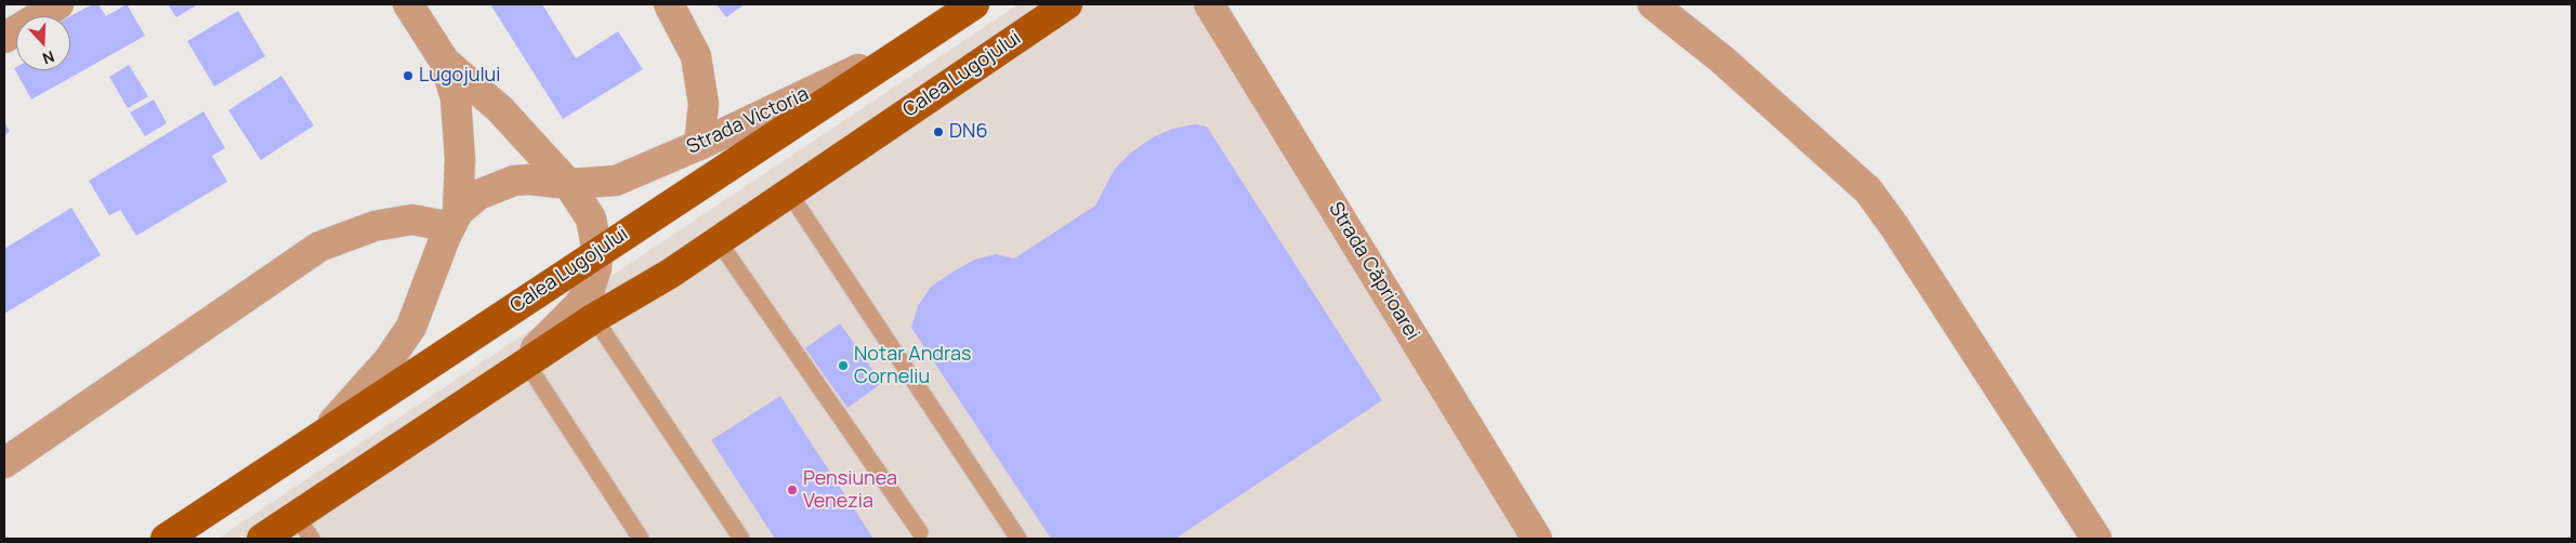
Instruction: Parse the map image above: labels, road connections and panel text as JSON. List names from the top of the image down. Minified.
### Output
{"streets":{"main road":["Calea Lugojului"],"street":["Strada Victoria","Strada Căprioarei"]},"crossings":[["Calea Lugojului","Strada Victoria"]],"places":["Lugojului","DN6","Notar Andras Corneliu","Pensiunea Venezia"],"north":"bottom"}
